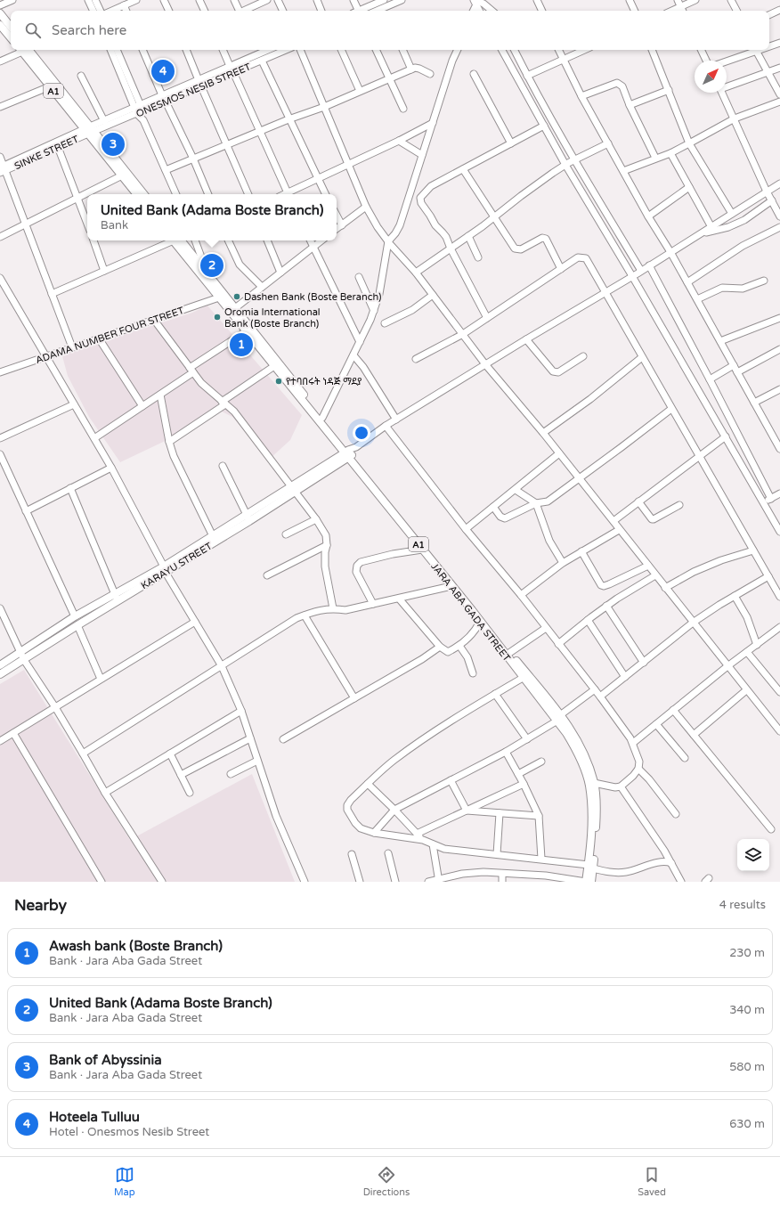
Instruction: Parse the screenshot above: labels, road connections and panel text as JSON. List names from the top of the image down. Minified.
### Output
{"streets":{"main road":["A1","KARAYU STREET","JARA ABA GADA STREET"],"street":["ONESMOS NESIB STREET","SINKE STREET","ADAMA NUMBER FOUR STREET"]},"crossings":[["ONESMOS NESIB STREET","A1"],["ONESMOS NESIB STREET","SINKE STREET"],["A1","SINKE STREET"],["ADAMA NUMBER FOUR STREET","JARA ABA GADA STREET"],["KARAYU STREET","JARA ABA GADA STREET"]],"places":["Dashen Bank (Boste Beranch)","Oromia International Bank (Boste Branch)","የተባበሩት ነዳጅ ማደያ"],"north":"top right","page":{"search":"Search here","pins":["4","3","2","1"],"popup":["United Bank (Adama Boste Branch)","Bank"],"heading":["Nearby","4 results"],"list":[{"mark":"1","name":"Awash bank (Boste Branch)","note":"Bank · Jara Aba Gada Street","value":"230 m"},{"mark":"2","name":"United Bank (Adama Boste Branch)","note":"Bank · Jara Aba Gada Street","value":"340 m"},{"mark":"3","name":"Bank of Abyssinia","note":"Bank · Jara Aba Gada Street","value":"580 m"},{"mark":"4","name":"Hoteela Tulluu","note":"Hotel · Onesmos Nesib Street","value":"630 m"}],"nav":["Map","Directions","Saved"]}}
